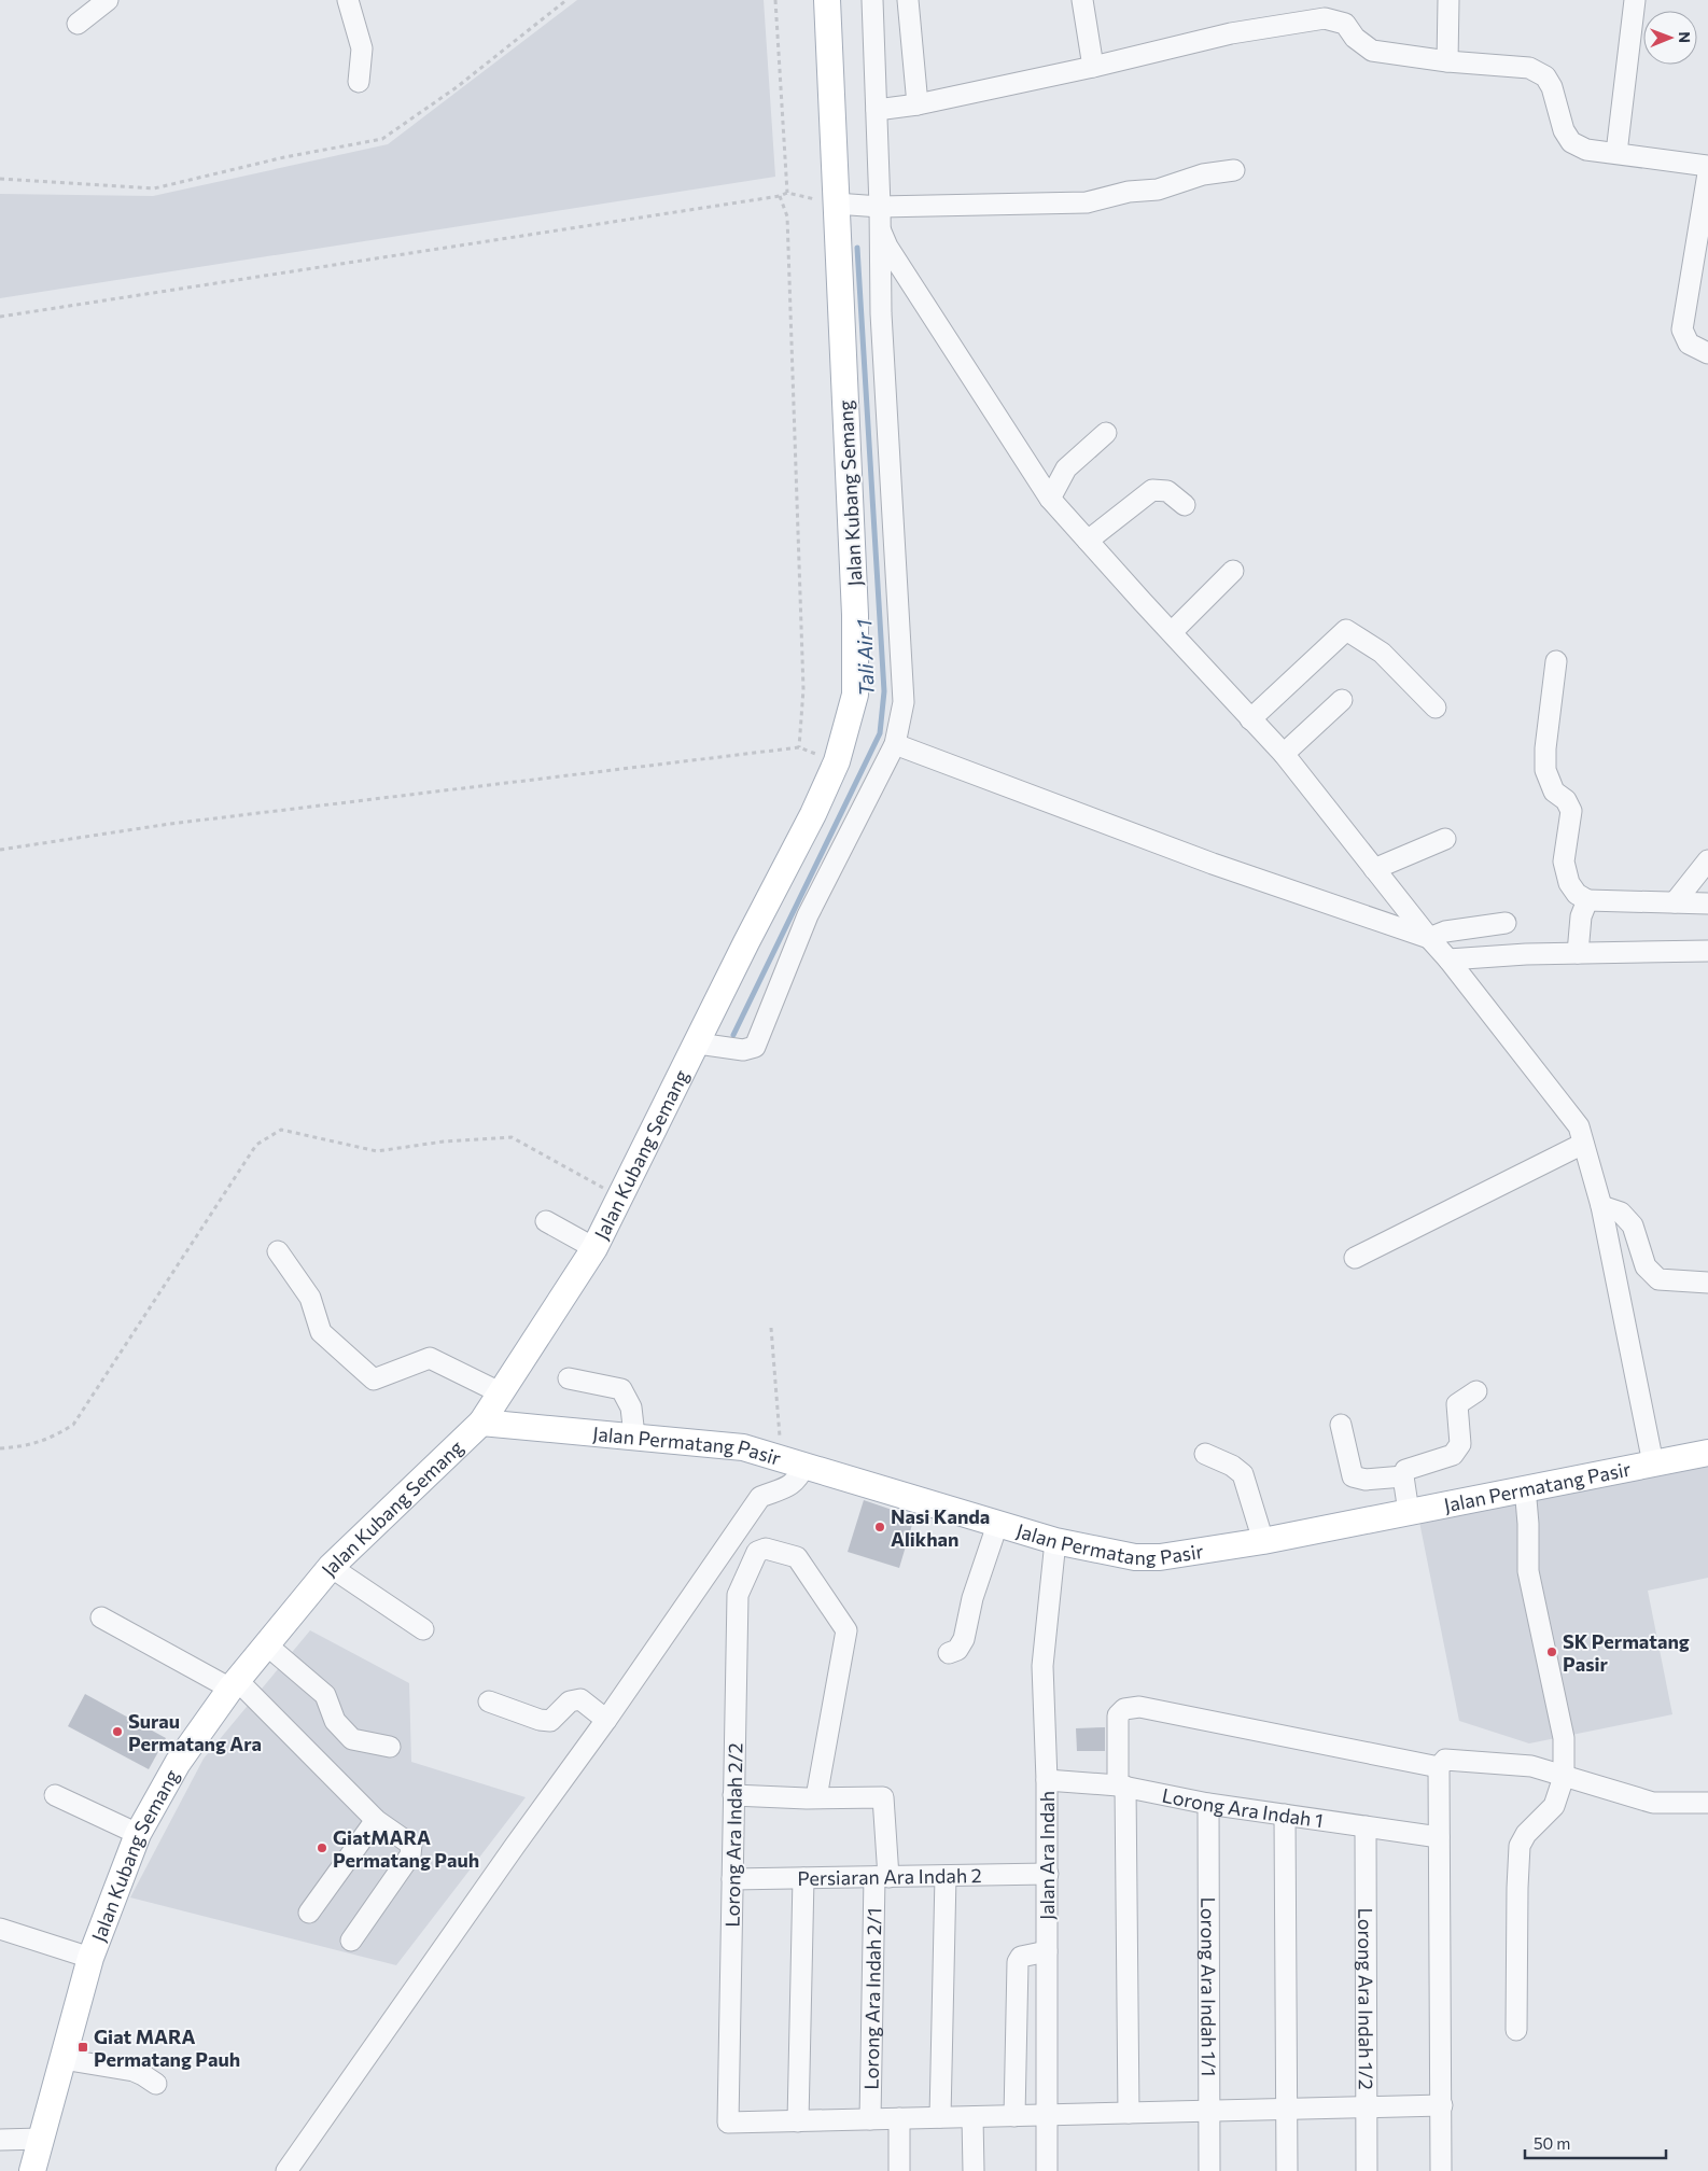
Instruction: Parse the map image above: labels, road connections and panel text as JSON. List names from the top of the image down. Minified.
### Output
{"streets":{"main road":["Jalan Kubang Semang","Jalan Permatang Pasir"],"street":["Lorong Ara Indah 1","Lorong Ara Indah 2/2","Jalan Ara Indah","Persiaran Ara Indah 2","Lorong Ara Indah 1/1","Lorong Ara Indah 2/1","Lorong Ara Indah 1/2"]},"crossings":[["Jalan Kubang Semang","Jalan Permatang Pasir"],["Jalan Permatang Pasir","Jalan Ara Indah"],["Lorong Ara Indah 1","Jalan Ara Indah"],["Lorong Ara Indah 1","Lorong Ara Indah 1/1"],["Lorong Ara Indah 1","Lorong Ara Indah 1/2"],["Lorong Ara Indah 2/2","Persiaran Ara Indah 2"],["Lorong Ara Indah 2/2","Lorong Ara Indah 2/1"],["Jalan Ara Indah","Persiaran Ara Indah 2"],["Persiaran Ara Indah 2","Lorong Ara Indah 2/1"]],"water":["Tali Air 1"],"places":{"other":["Nasi Kanda Alikhan","SK Permatang Pasir","Surau Permatang Ara","GiatMARA Permatang Pauh"],"transit":["Giat MARA Permatang Pauh"]},"scale_bar":"50 m","north":"right"}
